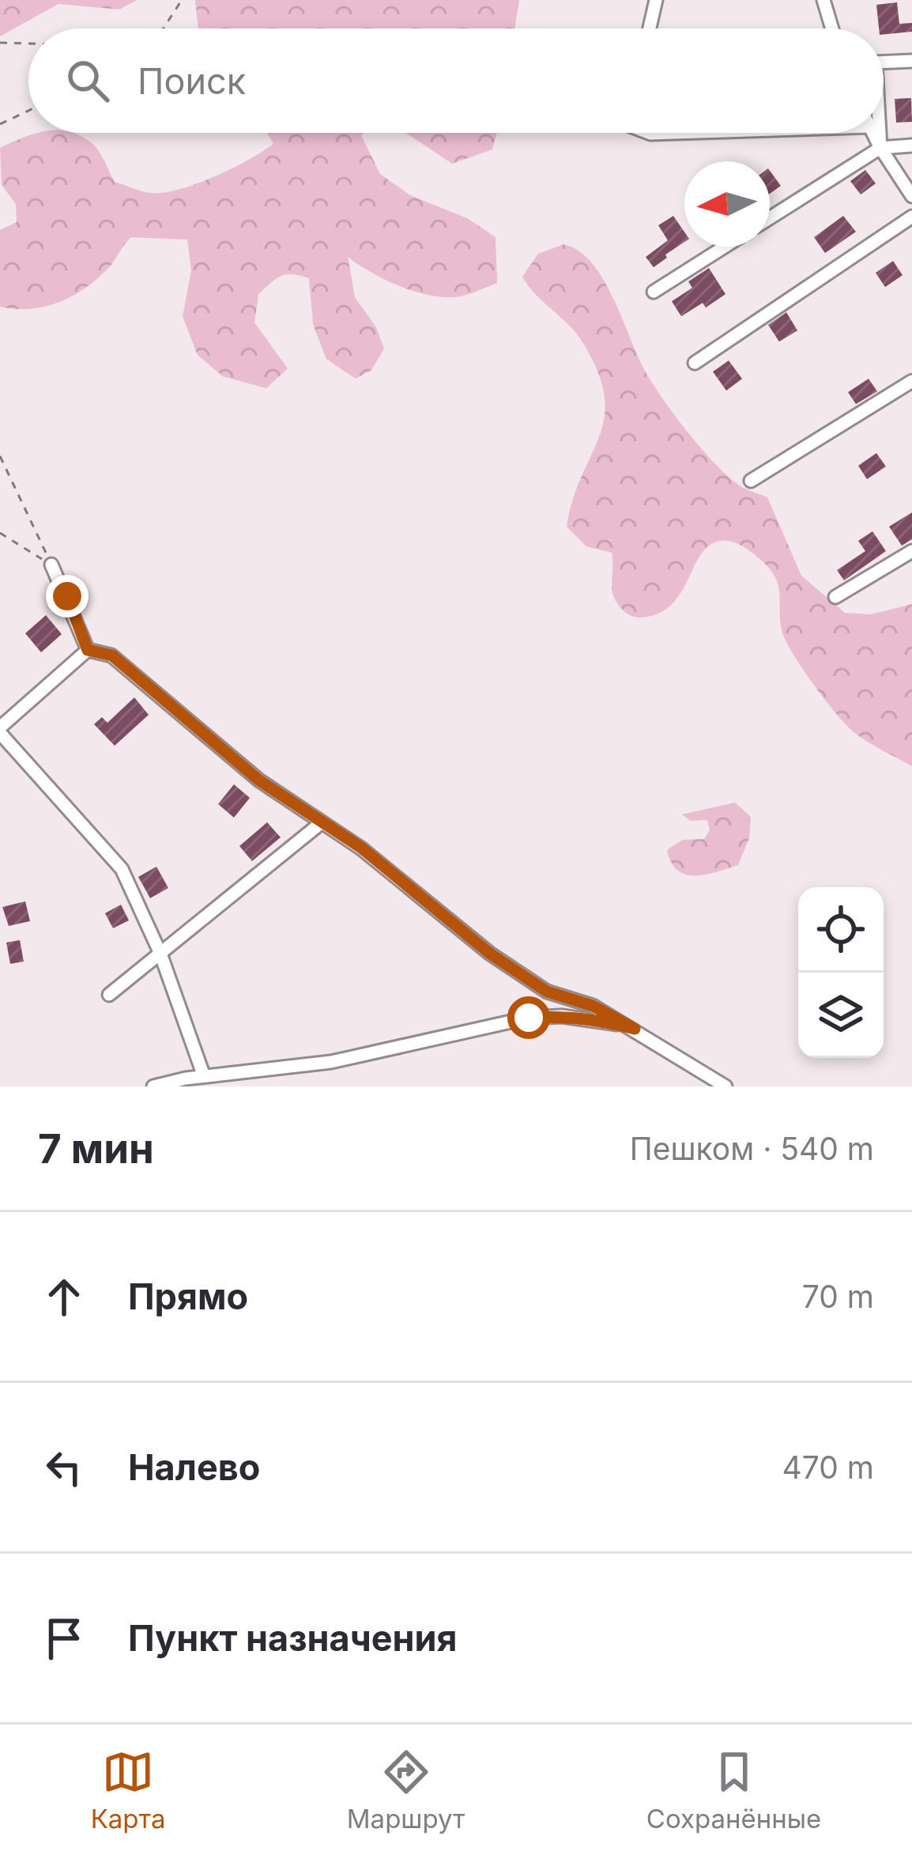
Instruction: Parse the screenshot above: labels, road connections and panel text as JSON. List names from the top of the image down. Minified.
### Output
{"north":"left","page":{"search":"Поиск","heading":["7 мин","Пешком · 540 m"],"list":[["Прямо","70 m"],["Налево","470 m"],"Пункт назначения"],"nav":["Карта","Маршрут","Сохранённые"]}}
